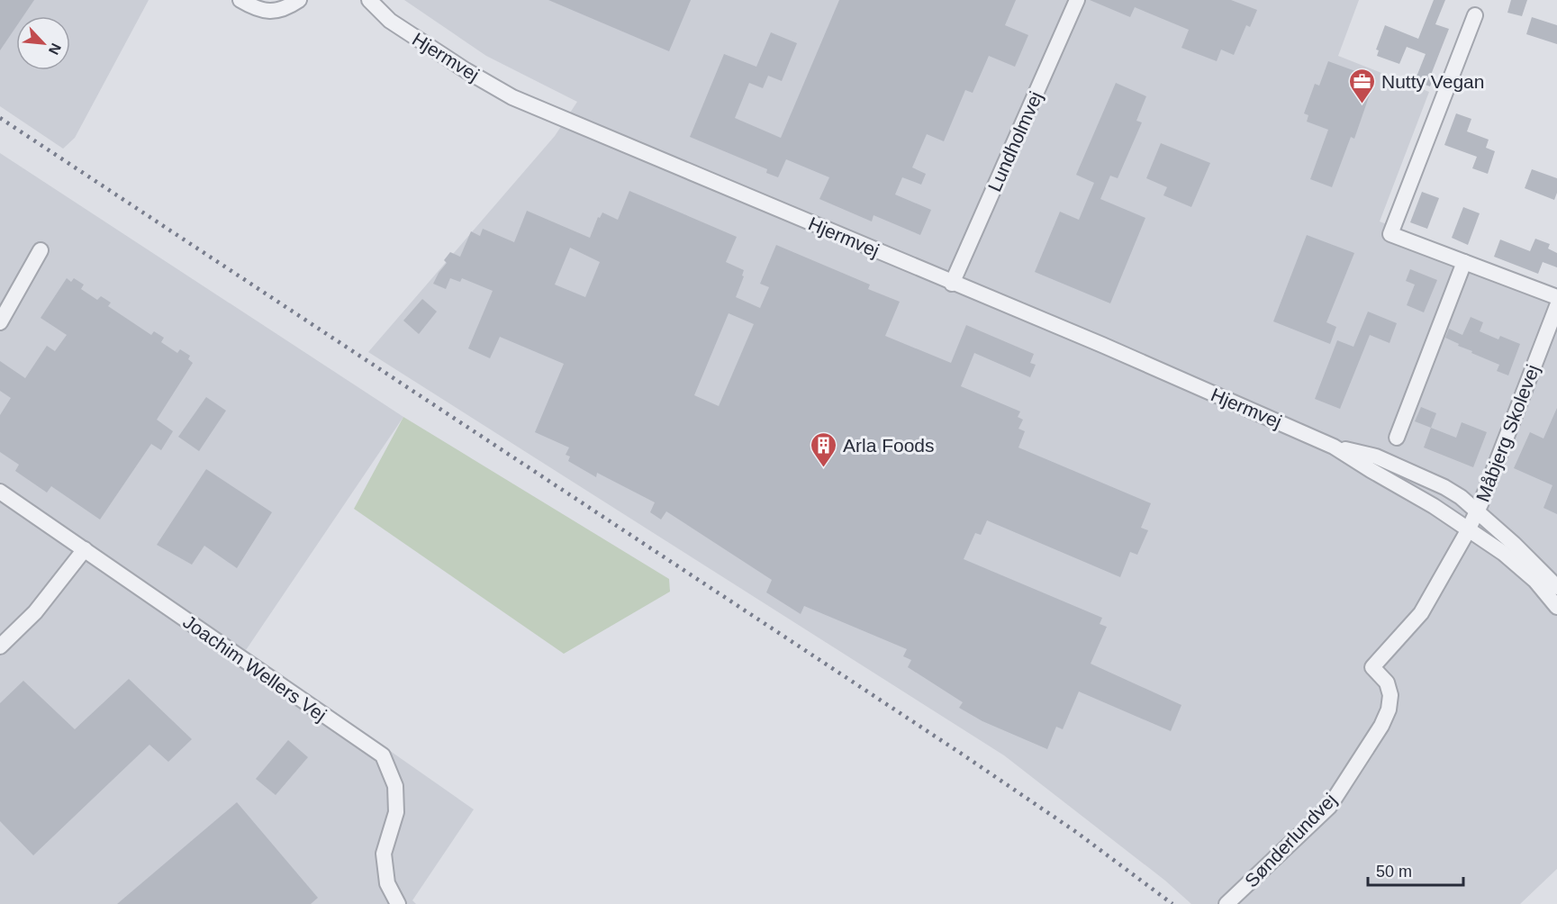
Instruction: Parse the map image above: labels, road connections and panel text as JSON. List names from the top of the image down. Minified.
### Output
{"streets":{"street":["Hjermvej","Lundholmvej","Måbjerg Skolevej","Joachim Wellers Vej","Sønderlundvej"]},"crossings":[["Hjermvej","Lundholmvej"],["Hjermvej","Måbjerg Skolevej"],["Hjermvej","Sønderlundvej"],["Måbjerg Skolevej","Sønderlundvej"]],"places":{"office":["Nutty Vegan"],"building":["Arla Foods"]},"scale_bar":"50 m","north":"bottom right"}
